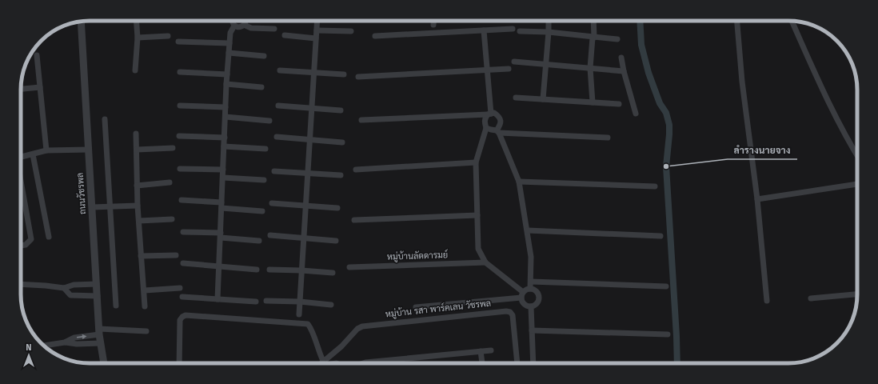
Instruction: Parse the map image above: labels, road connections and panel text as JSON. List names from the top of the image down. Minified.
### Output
{"streets":{"street":["ถนนวัชรพล","หมู่บ้านลัดดารมย์","หมู่บ้าน รสา พาร์คเลน วัชรพล"]},"places":["ลำรางนายจาง"],"north":"top"}
